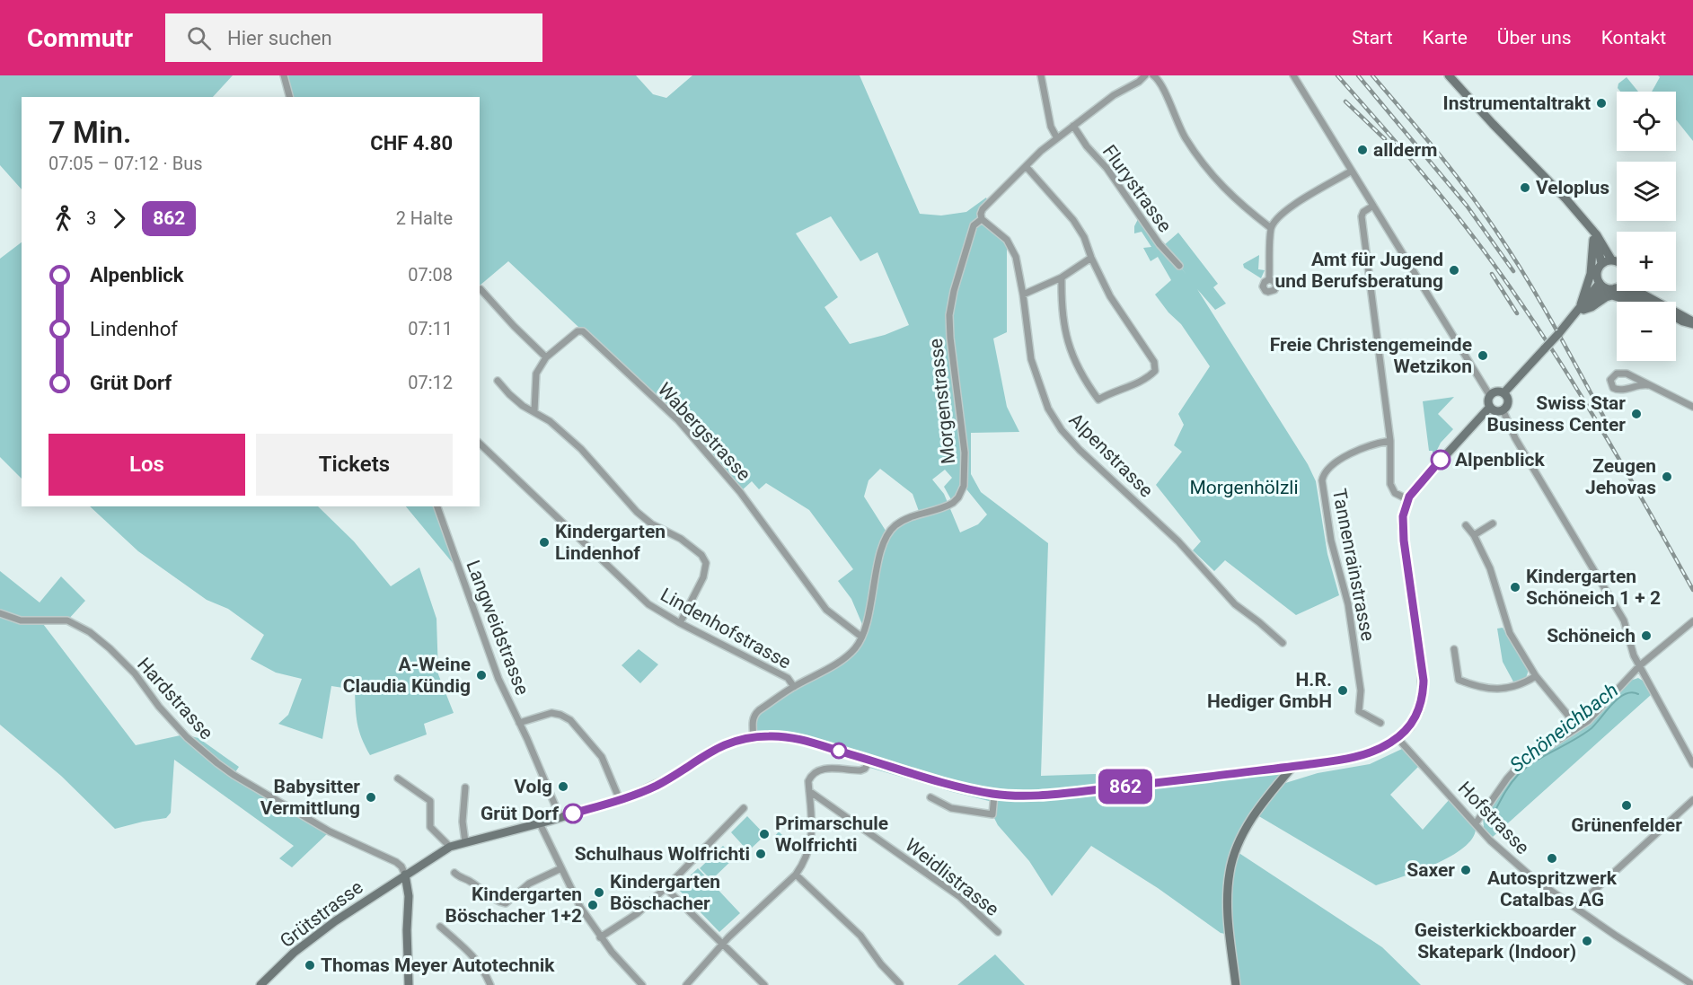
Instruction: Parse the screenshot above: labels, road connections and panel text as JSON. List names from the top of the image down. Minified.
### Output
{"streets":{"main road":["Grütstrasse"],"street":["Flurystrasse","Morgenstrasse","Wabergstrasse","Alpenstrasse","Tannenrainstrasse","Langweidstrasse","Lindenhofstrasse","Hardstrasse","Hofstrasse","Weidlistrasse"]},"crossings":[["Flurystrasse","Morgenstrasse"],["Morgenstrasse","Wabergstrasse"],["Morgenstrasse","Alpenstrasse"],["Morgenstrasse","Lindenhofstrasse"],["Morgenstrasse","Grütstrasse"],["Langweidstrasse","Grütstrasse"],["Hardstrasse","Grütstrasse"],["Hofstrasse","Grütstrasse"]],"water":["Schöneichbach"],"parks":["Morgenhölzli"],"places":["Instrumentaltrakt","allderm","Veloplus","Amt für Jugend und Berufsberatung","Freie Christengemeinde Wetzikon","Swiss Star Business Center","Alpenblick","Zeugen Jehovas","Kindergarten Lindenhof","Kindergarten Schöneich 1 + 2","Schöneich","A-Weine Claudia Kündig","H.R. Hediger GmbH","Volg","Babysitter Vermittlung","Grünenfelder","Grüt Dorf","Primarschule Wolfrichti","Schulhaus Wolfrichti","Autospritzwerk Catalbas AG","Saxer","Kindergarten Böschacher","Kindergarten Böschacher 1+2","Geisterkickboarder Skatepark (Indoor)","Thomas Meyer Autotechnik"],"lines":["bus line 862"],"page":{"header":"Commutr","search":"Hier suchen","nav":["Start","Karte","Über uns","Kontakt"],"on_map":"862","map_buttons":["+","−"],"heading":["7 Min.","07:05 – 07:12 · Bus","CHF 4.80"],"legs":["3","862","2 Halte"],"list":[{"name":"Alpenblick","value":"07:08"},{"name":"Lindenhof","value":"07:11"},{"name":"Grüt Dorf","value":"07:12"}],"buttons":["Los","Tickets"]}}
